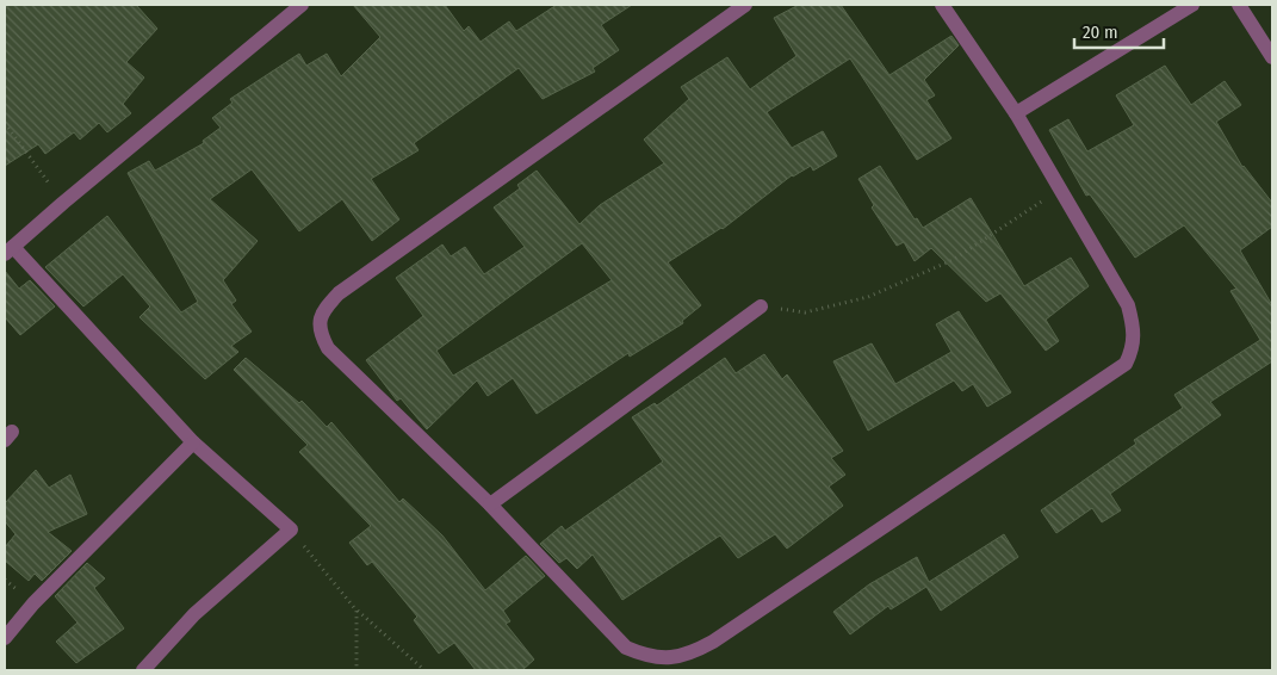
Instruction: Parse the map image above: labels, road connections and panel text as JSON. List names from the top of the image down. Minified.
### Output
{"scale_bar":"20 m"}
